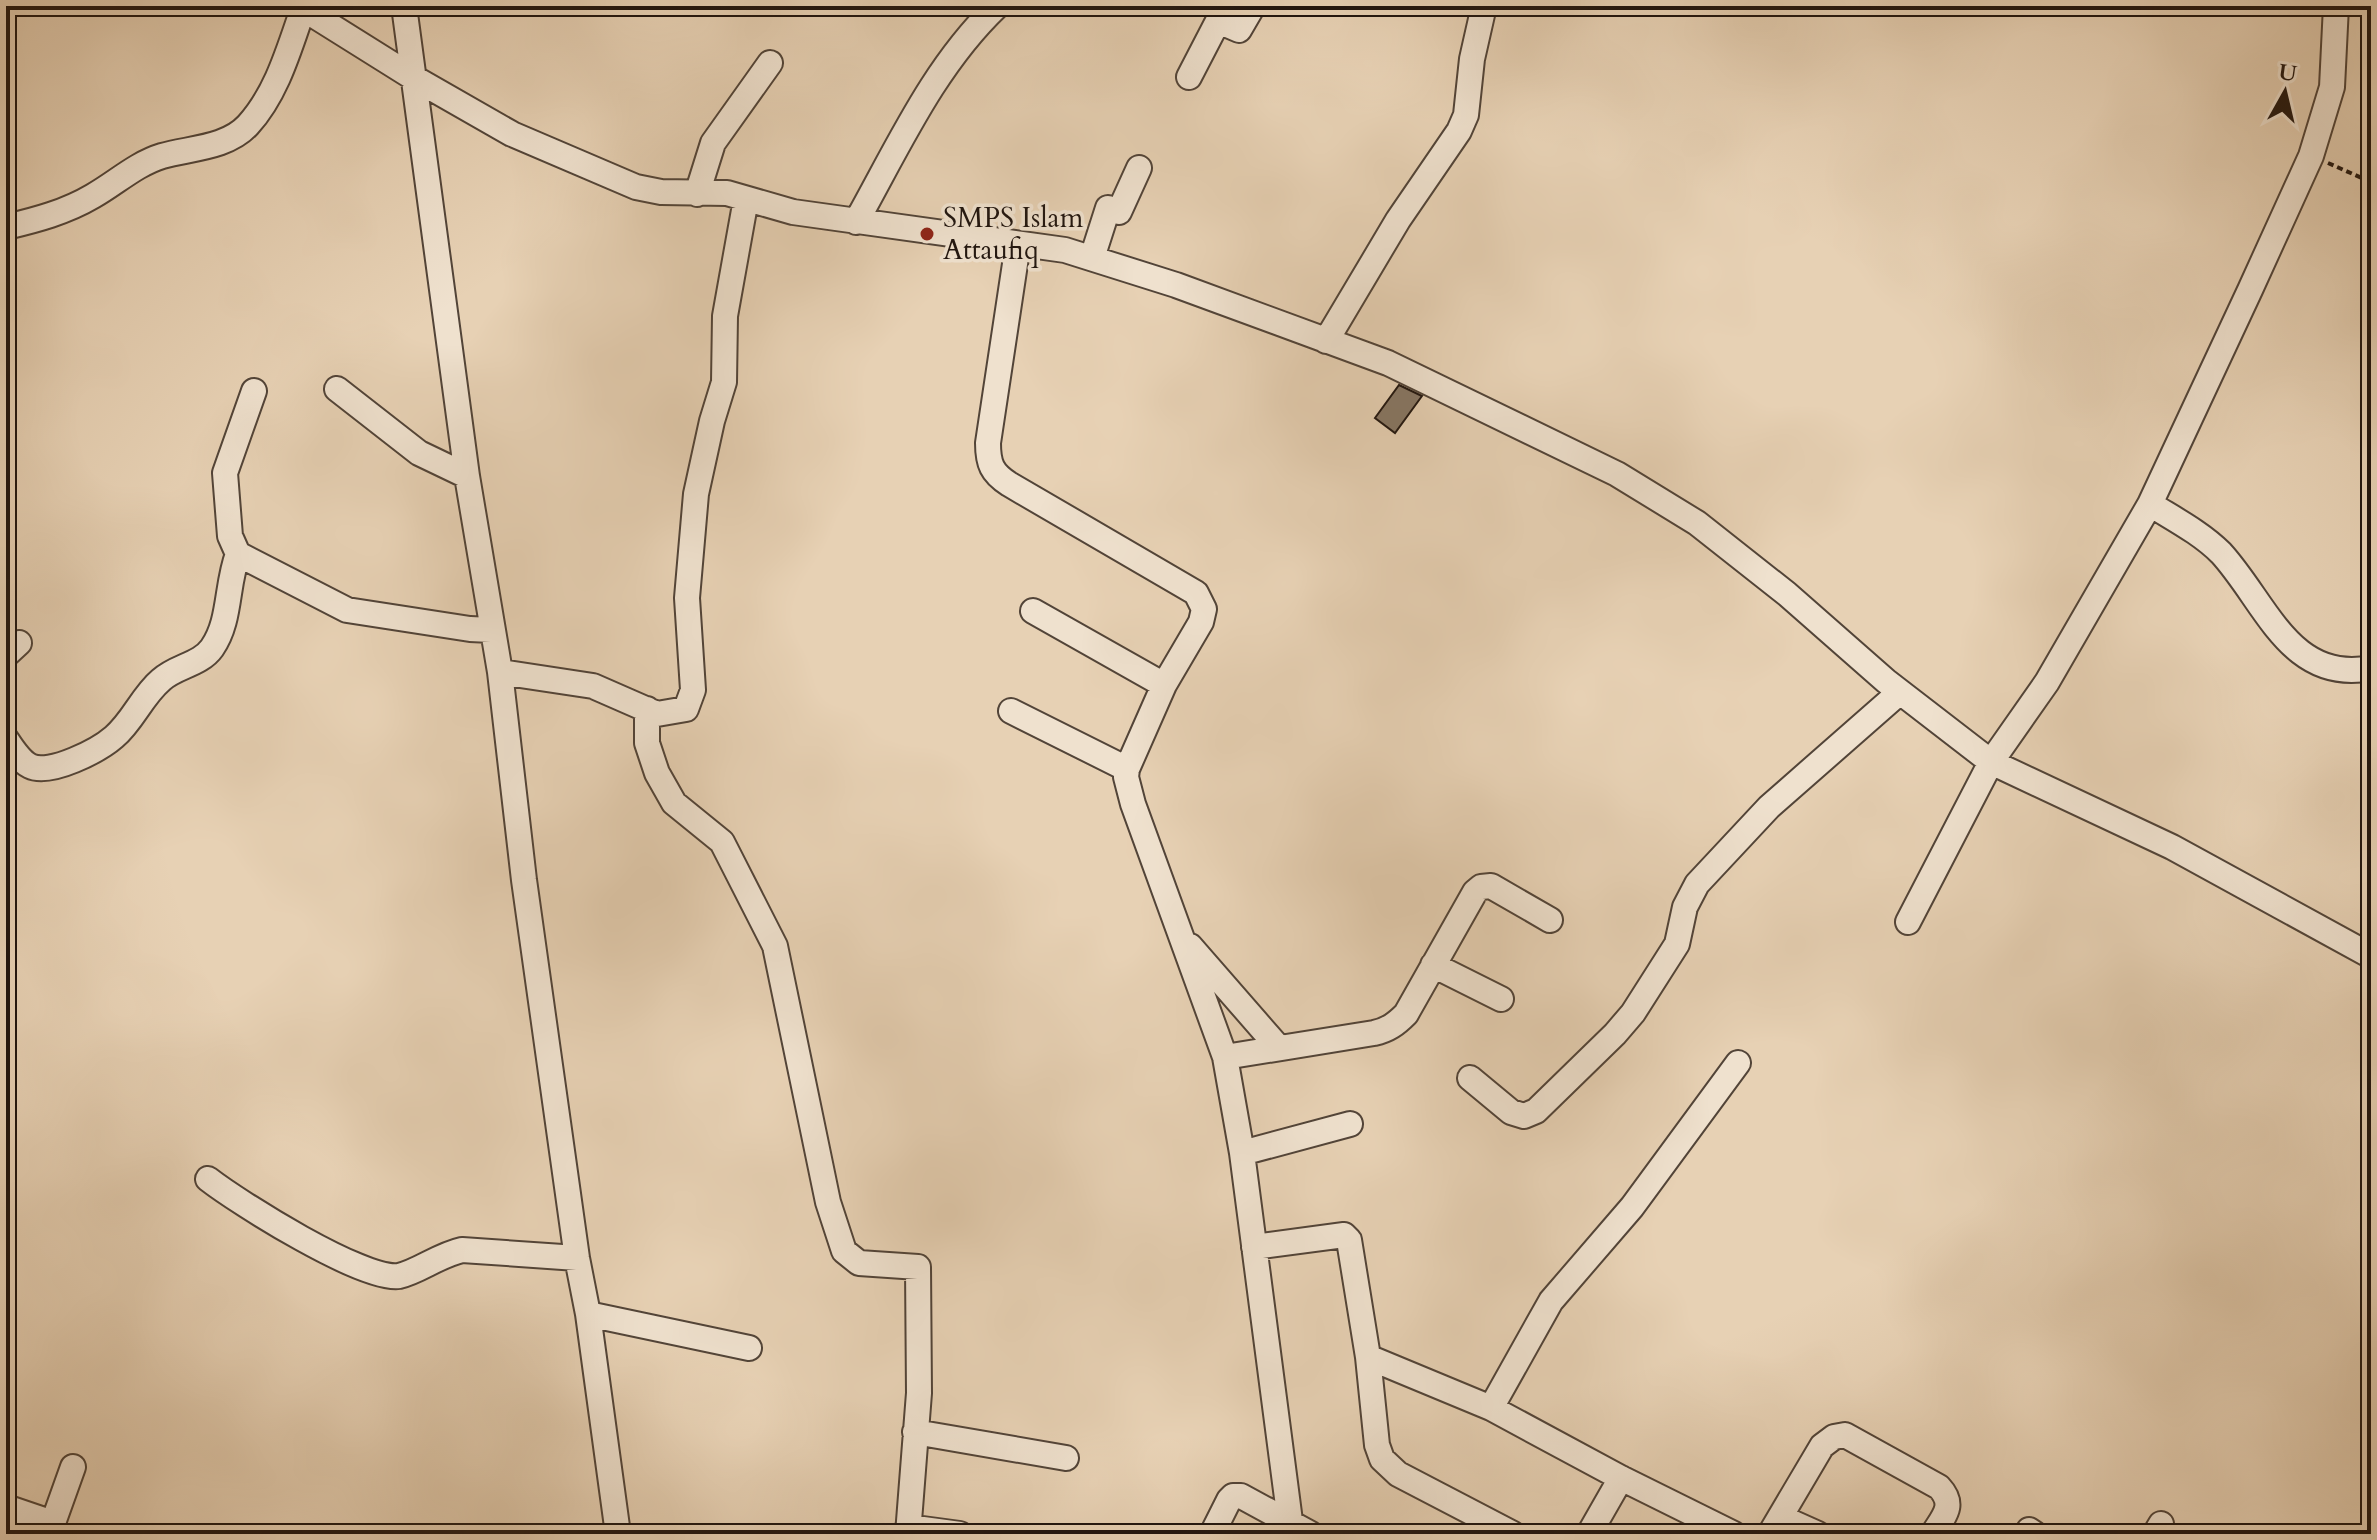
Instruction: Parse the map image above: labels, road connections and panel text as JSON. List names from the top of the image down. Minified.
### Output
{"places":["SMPS Islam Attaufiq"],"north":"top"}
